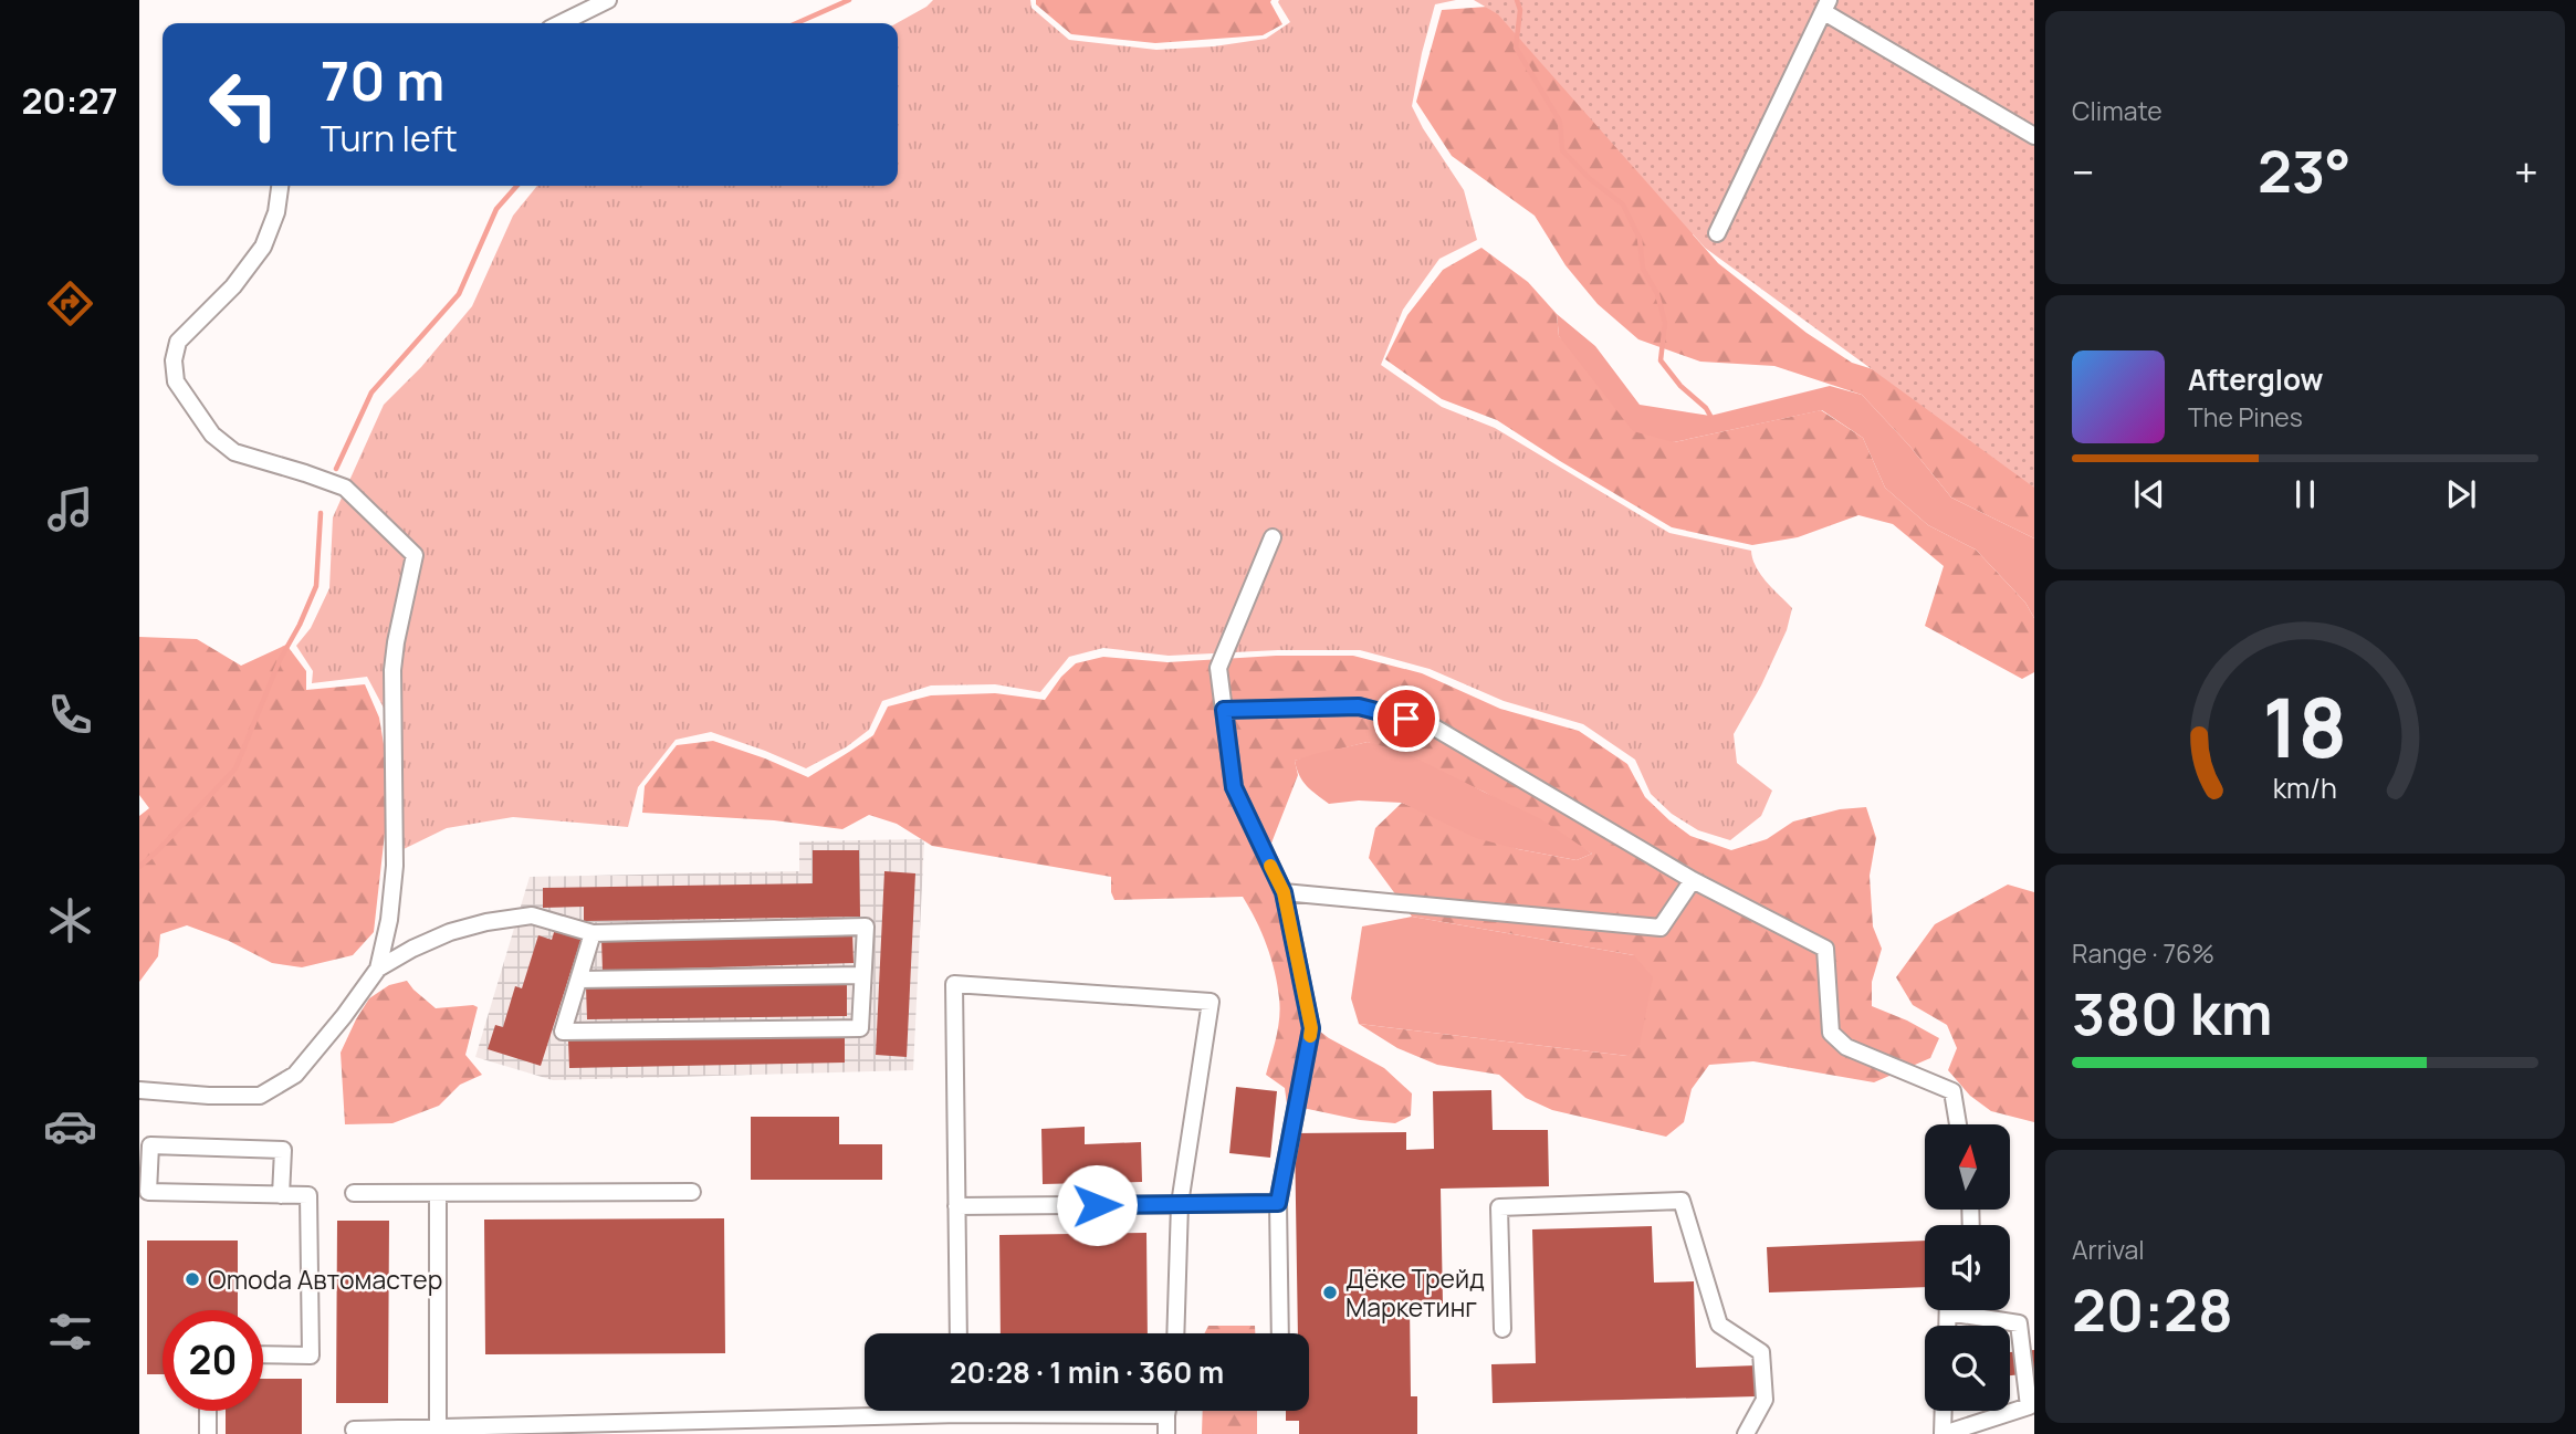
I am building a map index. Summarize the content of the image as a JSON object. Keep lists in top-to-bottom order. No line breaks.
{"places":["Omoda Автомастер","Дёке Трейд Маркетинг"],"north":"top","page":{"tabs":"20:27","tile":["Climate",["Range · 76%","380 km"],["Arrival","20:28"]],"turn":["70 m","Turn left"],"heat":["−","23°","+"],"song":["Afterglow","The Pines"],"limit":"20","trip":"20:28 · 1 min · 360 m","gauge":["18","km/h"]}}
